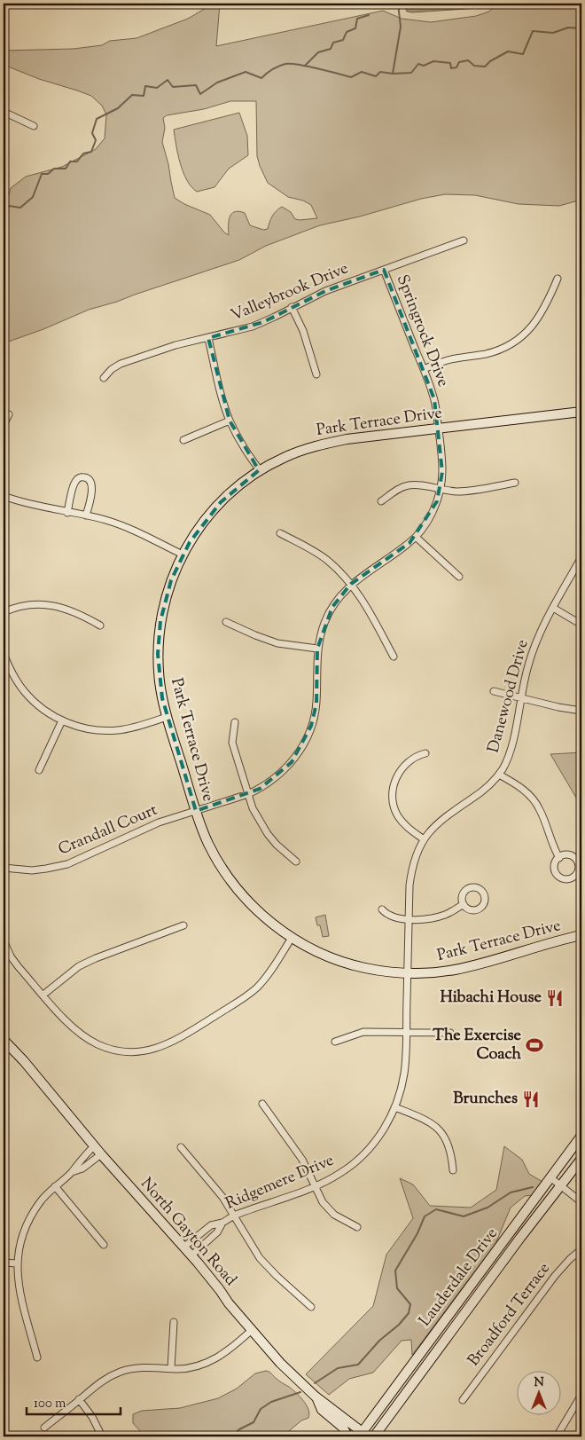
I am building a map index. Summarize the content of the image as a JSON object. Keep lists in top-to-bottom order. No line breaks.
{"streets":{"street":["Valleybrook Drive","Springrock Drive","Park Terrace Drive","Danewood Drive","Crandall Court","Ridgemere Drive","North Gayton Road","Lauderdale Drive","Broadford Terrace"]},"crossings":[["Valleybrook Drive","Springrock Drive"],["Springrock Drive","Park Terrace Drive"],["Springrock Drive","Crandall Court"],["Park Terrace Drive","Danewood Drive"],["Park Terrace Drive","Crandall Court"],["Park Terrace Drive","Ridgemere Drive"],["Danewood Drive","Ridgemere Drive"],["Ridgemere Drive","North Gayton Road"],["North Gayton Road","Lauderdale Drive"]],"places":{"restaurant":["Hibachi House","Brunches"],"sports":["The Exercise Coach"]},"scale_bar":"100 m","north":"top"}
